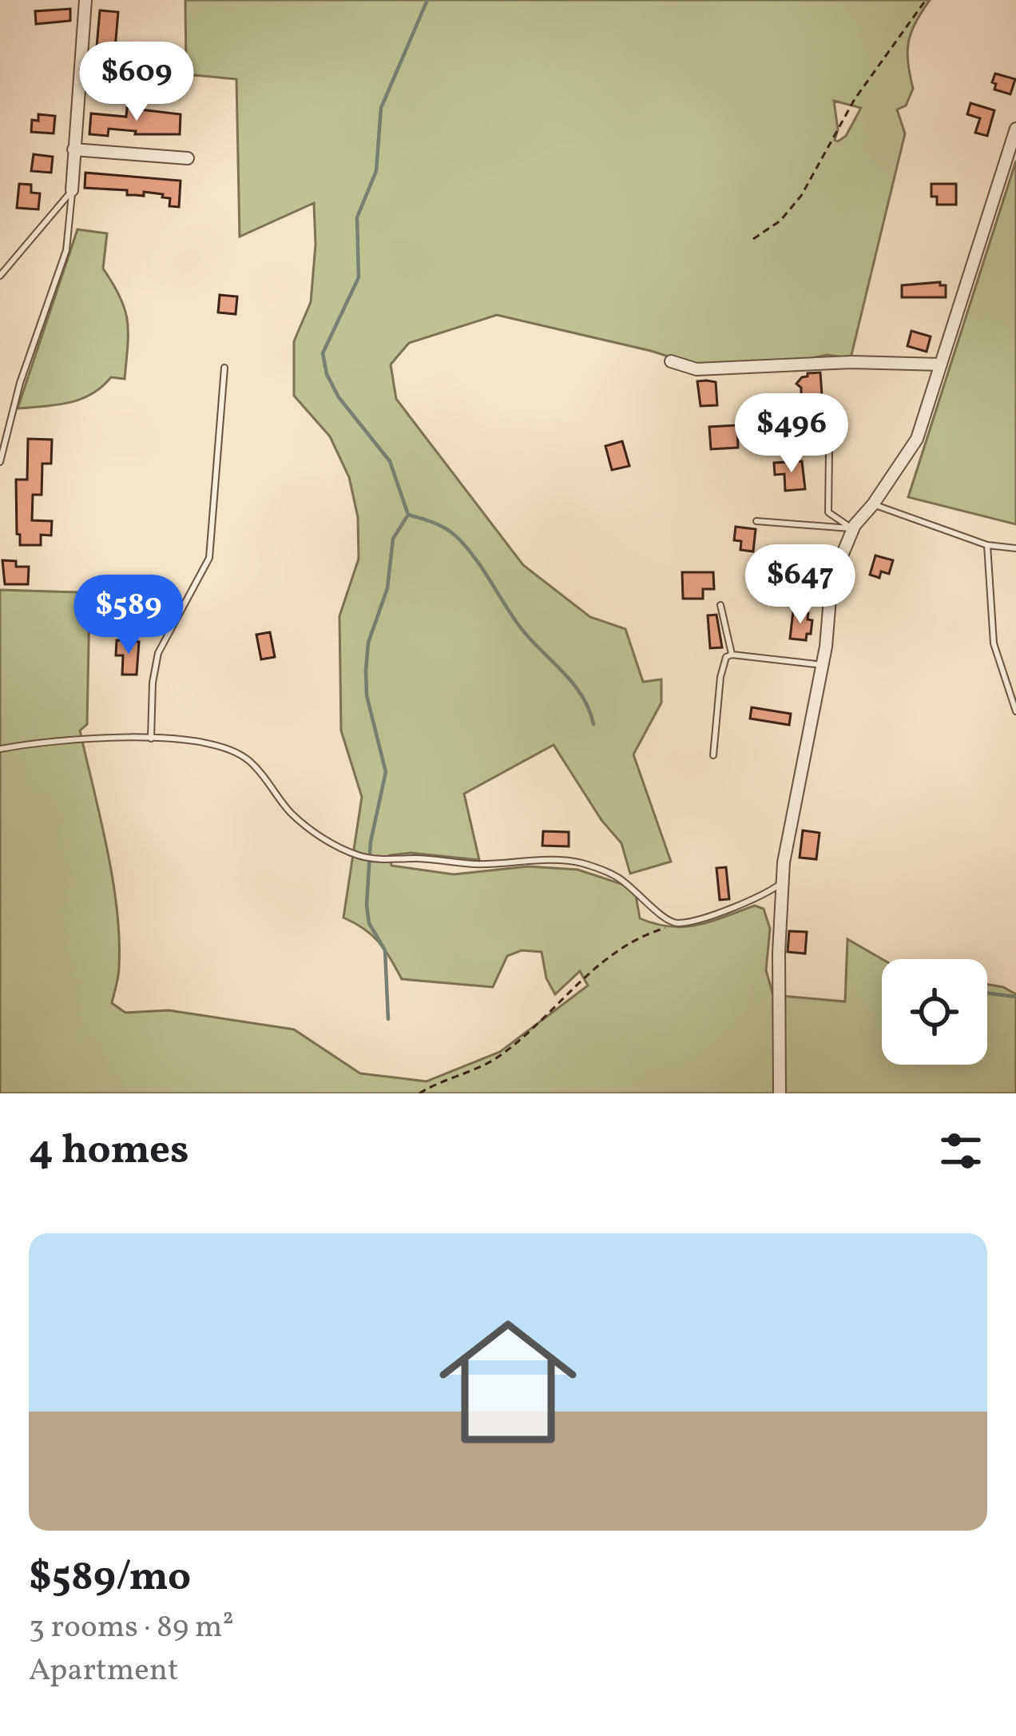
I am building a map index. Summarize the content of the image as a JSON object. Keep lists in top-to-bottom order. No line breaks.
{"page":{"price":["$609","$496","$647","$589"],"heading":"4 homes","list":[{"name":"$589/mo","note":"3 rooms · 89 m² · Apartment"}]}}
